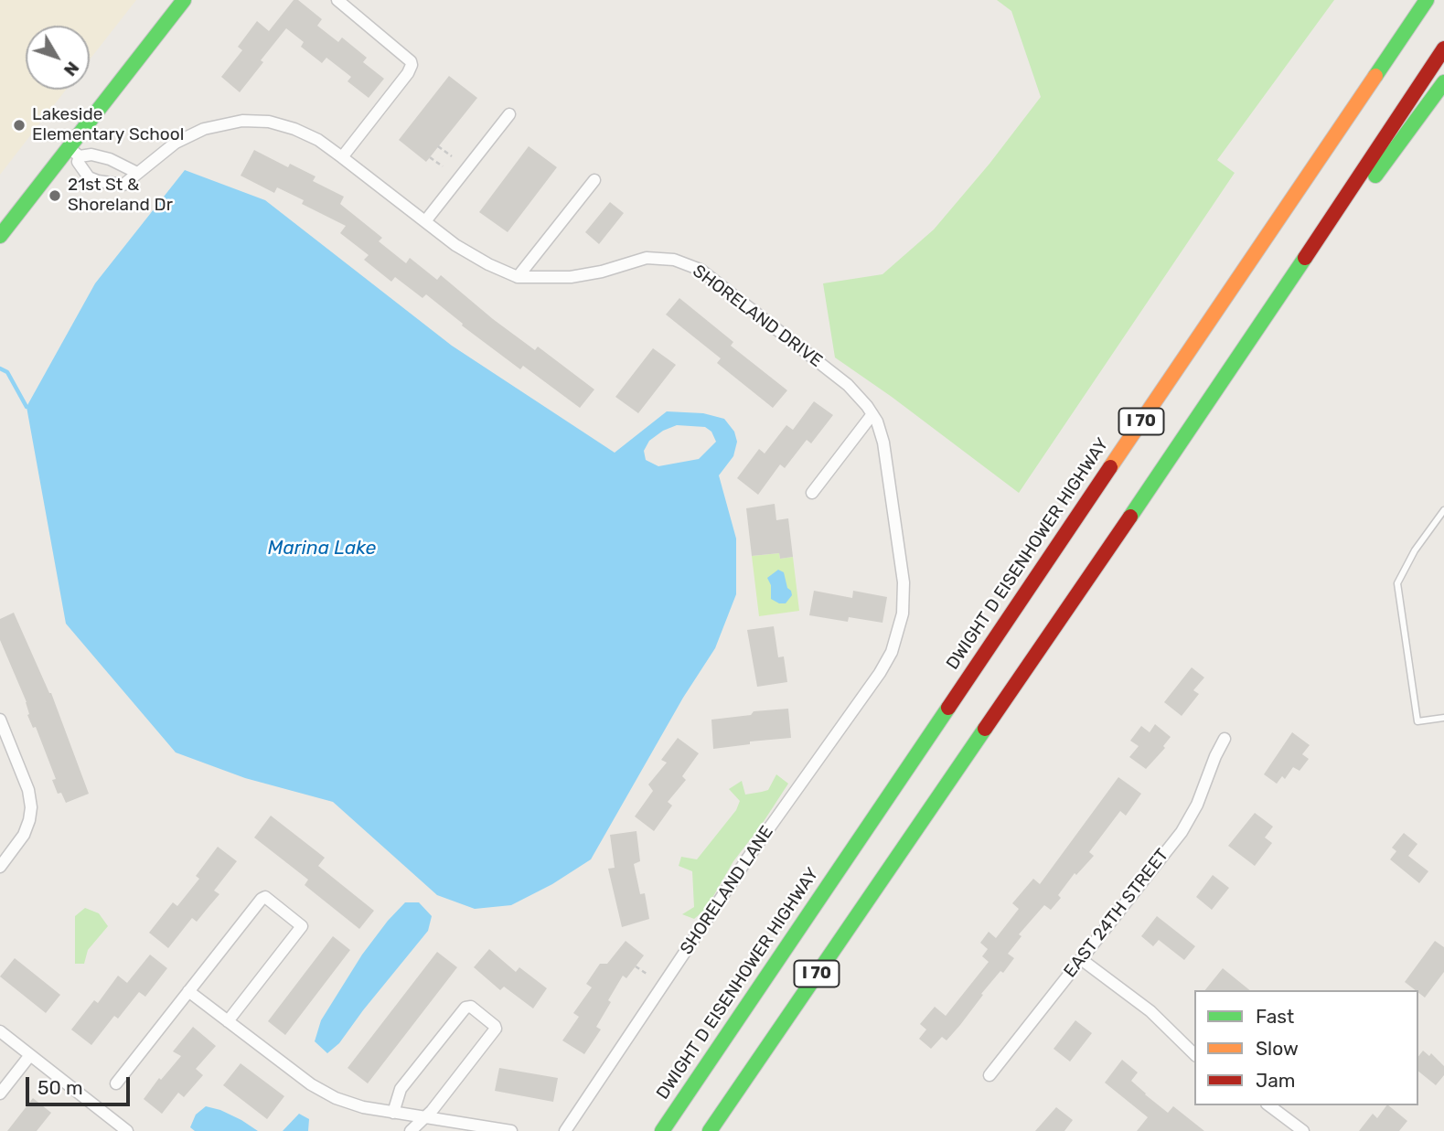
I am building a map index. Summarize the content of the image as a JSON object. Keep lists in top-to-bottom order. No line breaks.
{"streets":{"main road":["I 70","DWIGHT D EISENHOWER HIGHWAY"],"street":["SHORELAND DRIVE","SHORELAND LANE","EAST 24TH STREET"]},"crossings":[["SHORELAND DRIVE","SHORELAND LANE"]],"water":["Marina Lake"],"places":["Lakeside Elementary School","21st St & Shoreland Dr"],"legend":["Fast","Slow","Jam"],"scale_bar":"50 m","north":"bottom right"}
